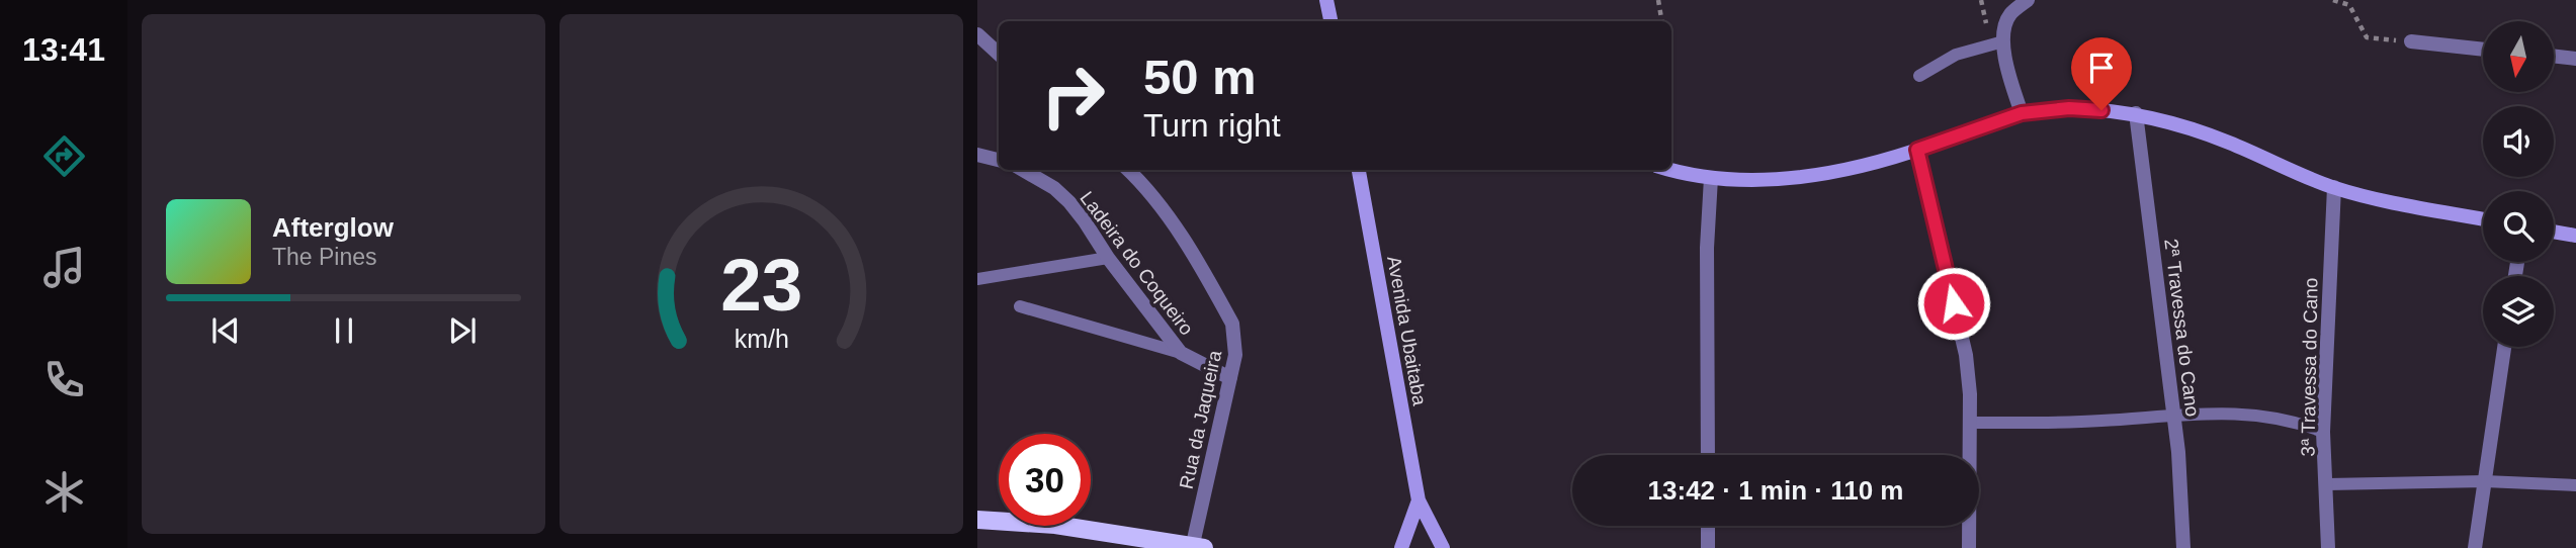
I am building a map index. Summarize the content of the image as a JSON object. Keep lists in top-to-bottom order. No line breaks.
{"streets":{"main road":["Avenida Ubaitaba"],"street":["Ladeira do Coqueiro","2ª Travessa do Cano","3ª Travessa do Cano","Rua da Jaqueira"]},"crossings":[["Ladeira do Coqueiro","Rua da Jaqueira"]],"north":"bottom","page":{"tabs":"13:41","turn":["50 m","Turn right"],"song":["Afterglow","The Pines"],"limit":"30","trip":"13:42 · 1 min · 110 m","gauge":["23","km/h"]}}
